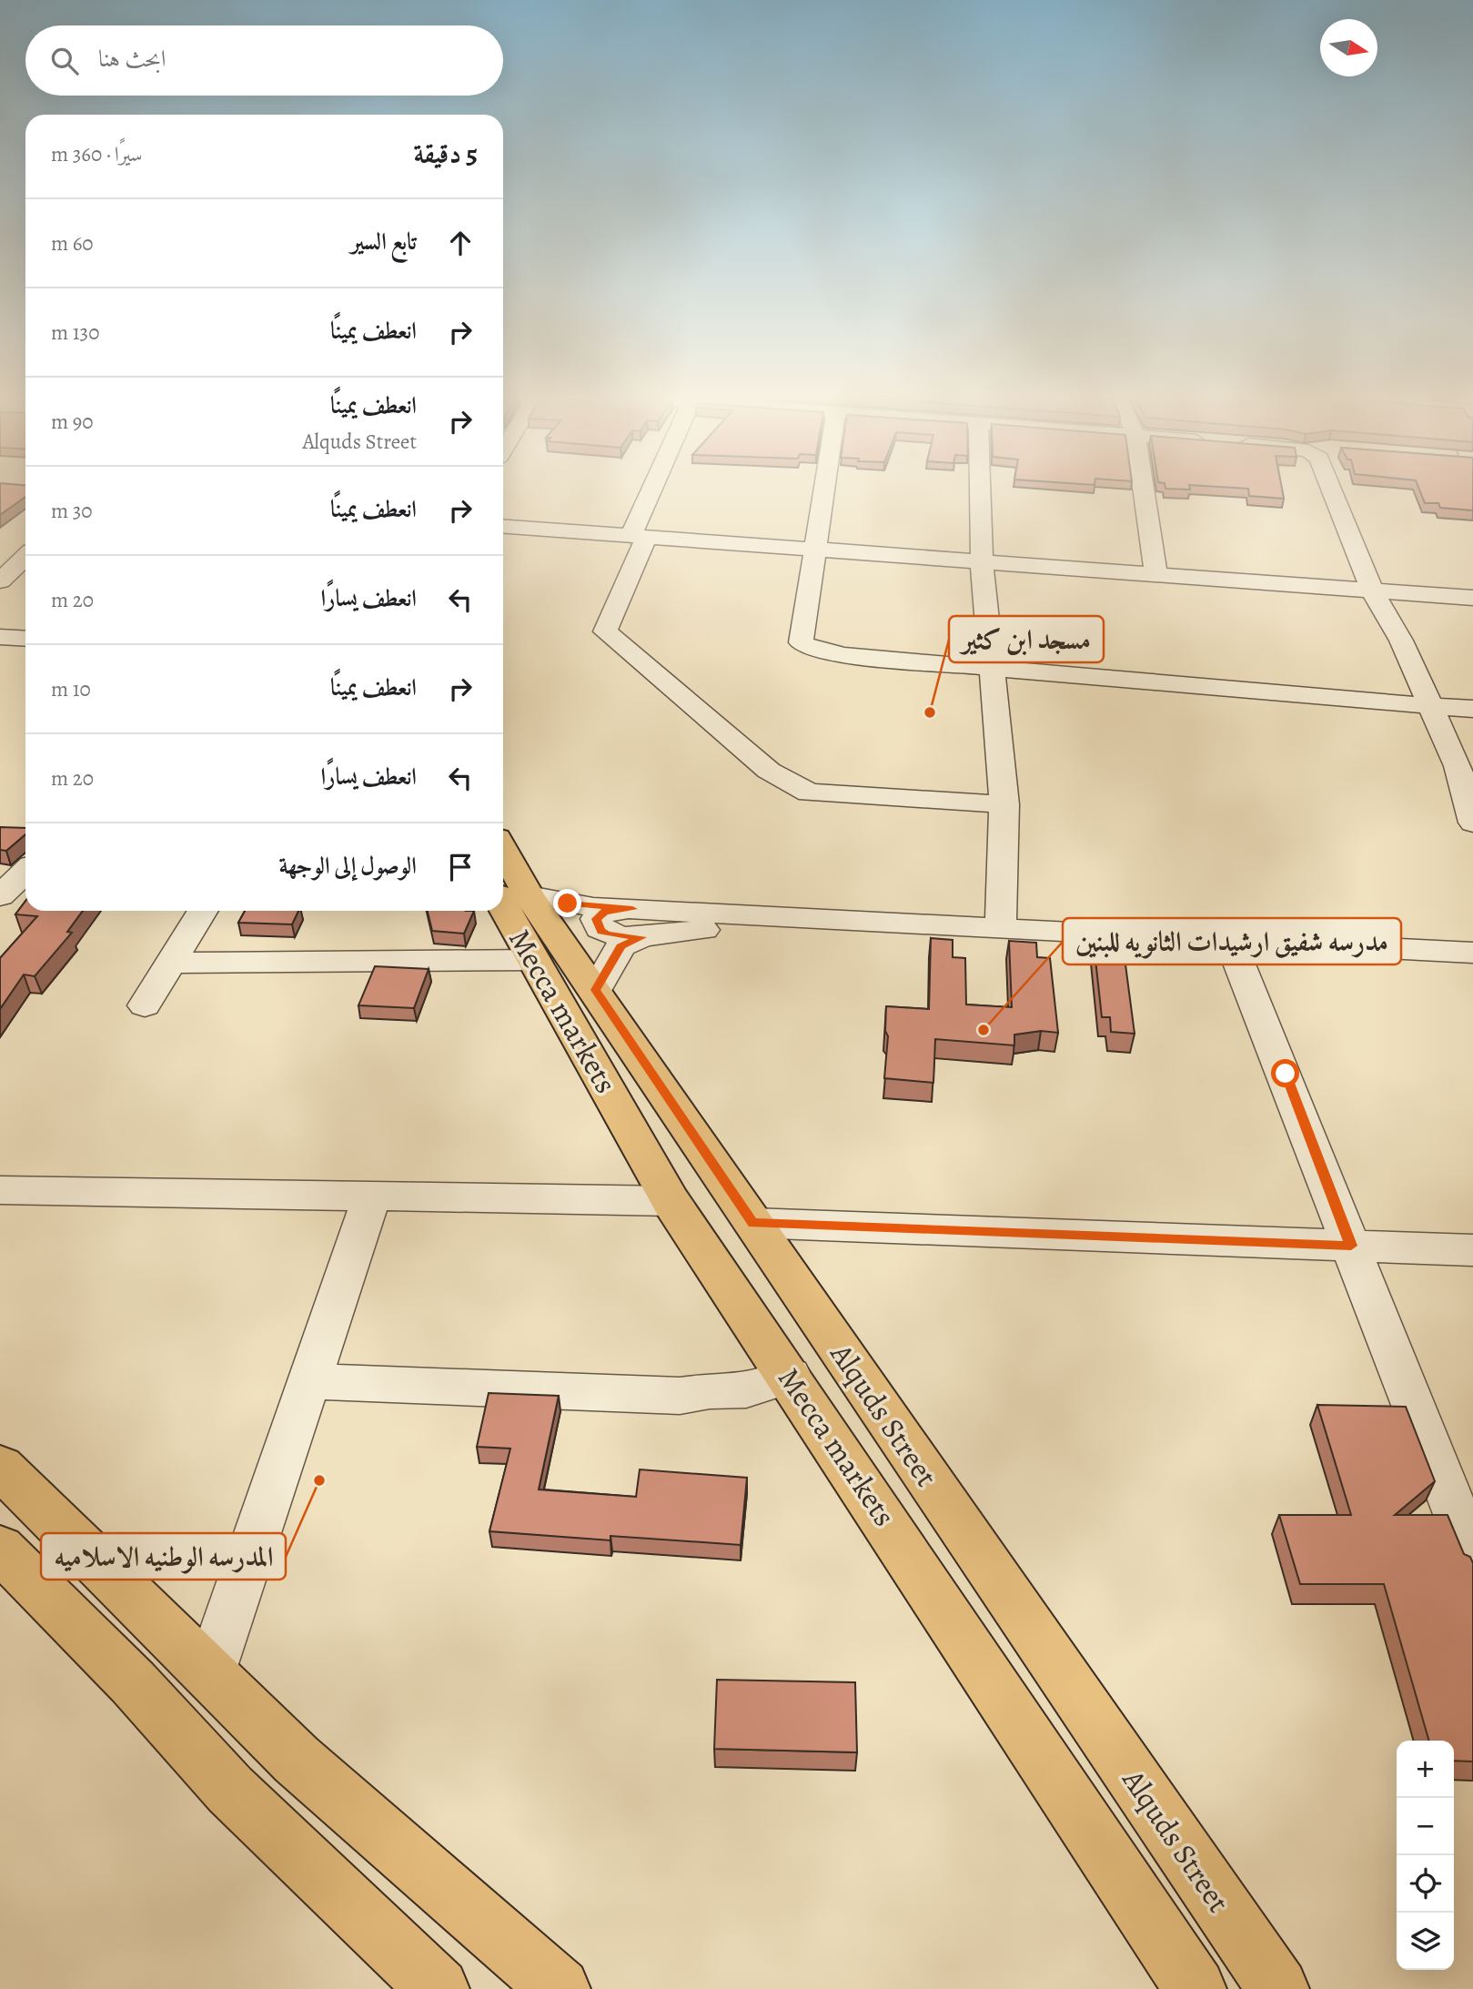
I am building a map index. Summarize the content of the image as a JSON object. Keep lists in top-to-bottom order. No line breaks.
{"streets":{"main road":["Mecca markets","Alquds Street"]},"crossings":[["Mecca markets","Alquds Street"]],"places":["مسجد ابن كثير","مدرسه شفيق ارشيدات الثانويه للبنين","المدرسه الوطنيه الاسلاميه"],"north":"right","page":{"search":"ابحث هنا","heading":["5 دقيقة","سيرًا · 360 m"],"list":[["تابع السير","60 m"],["انعطف يمينًا","130 m"],["انعطف يمينًا","Alquds Street","90 m"],["انعطف يمينًا","30 m"],["انعطف يسارًا","20 m"],["انعطف يمينًا","10 m"],["انعطف يسارًا","20 m"],"الوصول إلى الوجهة"],"map_buttons":["+","−"]}}
